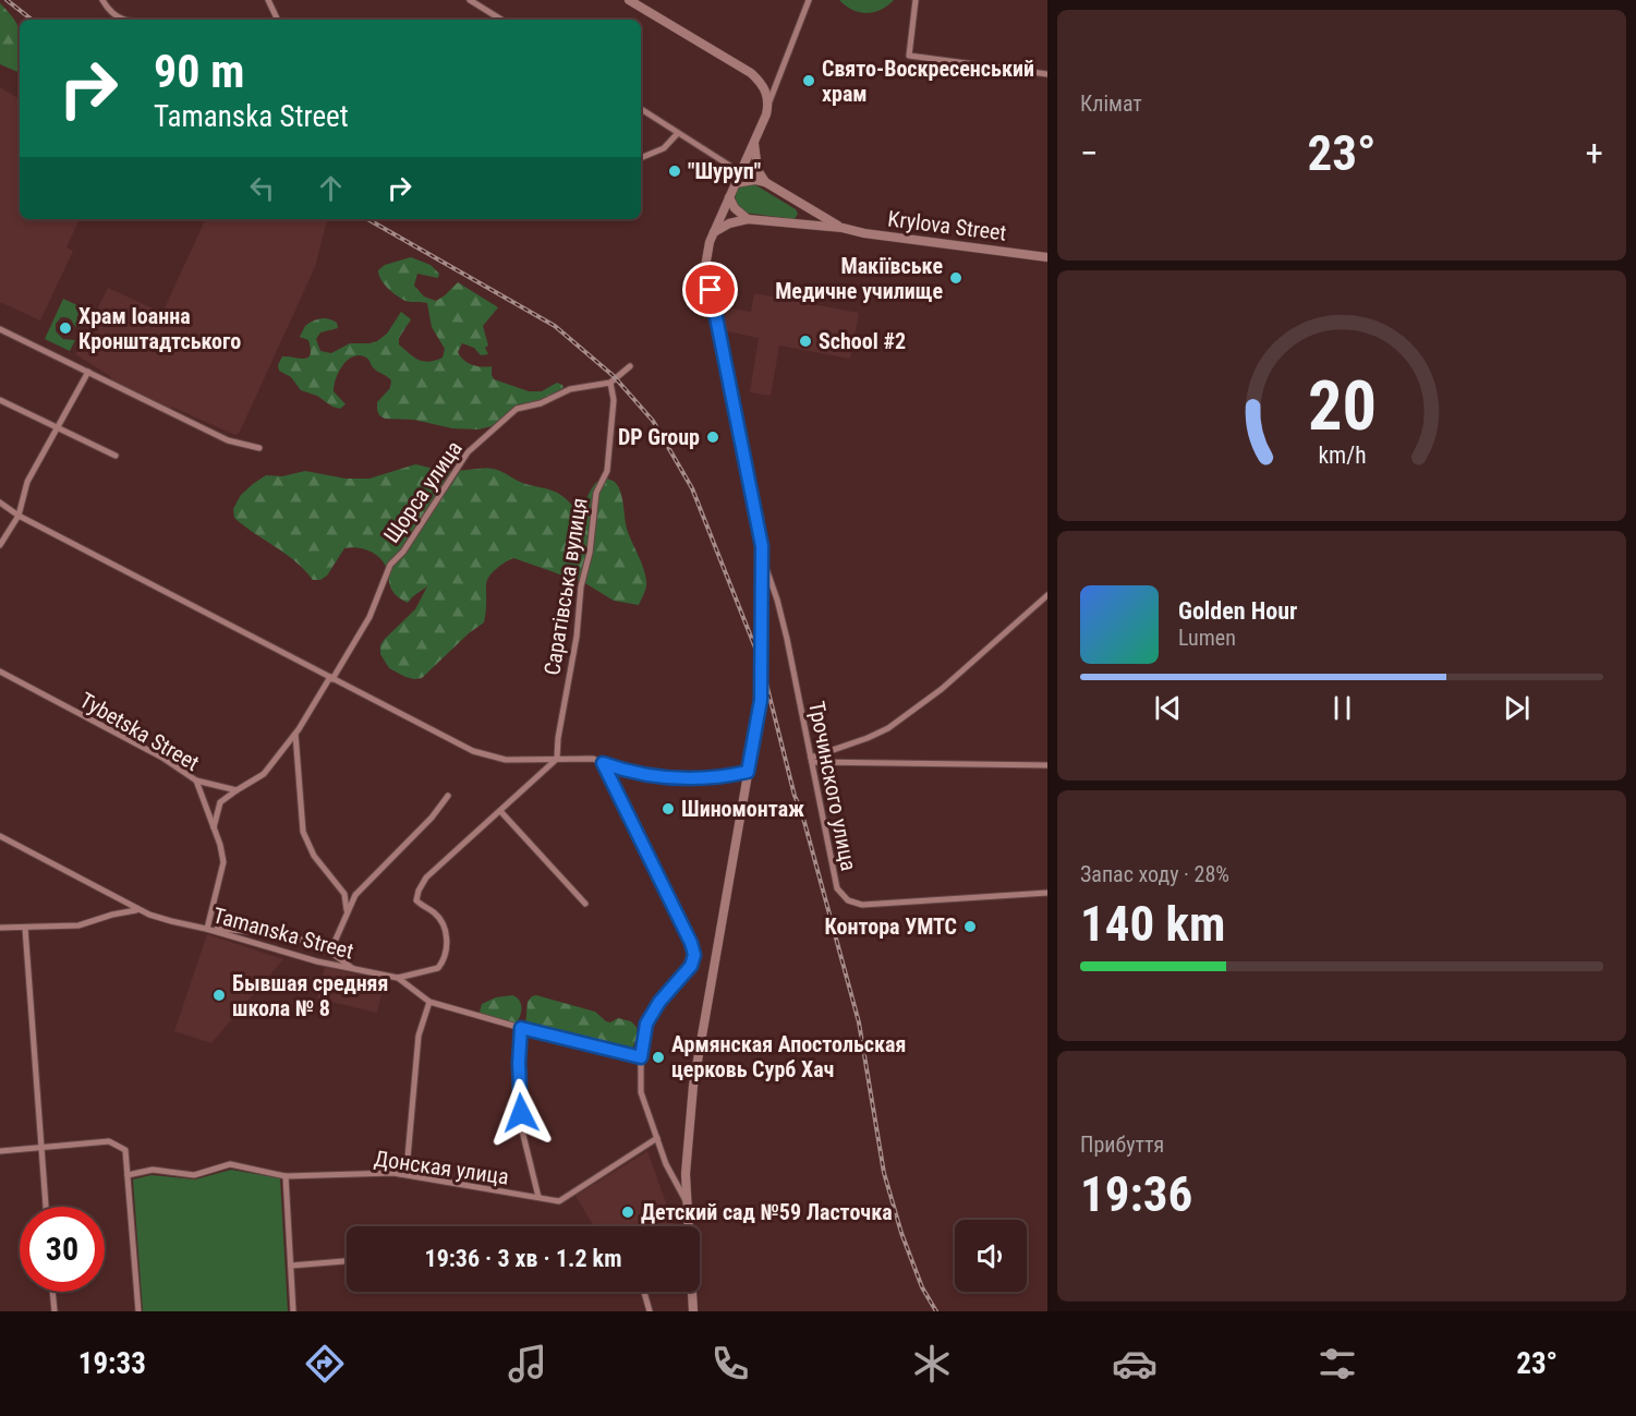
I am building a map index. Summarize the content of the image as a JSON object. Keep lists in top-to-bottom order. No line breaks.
{"streets":{"main road":["Krylova Street"],"street":["Щорса улица","Саратівська вулиця","Tybetska Street","Трочинского улица","Tamanska Street","Донская улица"]},"crossings":[["Щорса улица","Саратівська вулиця"],["Щорса улица","Tybetska Street"],["Tybetska Street","Tamanska Street"]],"places":["Свято-Воскресенський храм","\"Шуруп\"","Макіївське Медичне училище","Храм Іоанна Кронштадтського","School #2","DP Group","Шиномонтаж","Контора УМТС","Бывшая средняя школа № 8","Армянская Апостольская церковь Сурб Хач","Детский сад №59 Ласточка"],"page":{"tile":["Клімат",["Запас ходу · 28%","140 km"],["Прибуття","19:36"]],"turn":["90 m","Tamanska Street"],"heat":["−","23°","+"],"song":["Golden Hour","Lumen"],"limit":"30","trip":"19:36 · 3 хв · 1.2 km","tabs":["19:33","23°"],"gauge":["20","km/h"]}}
